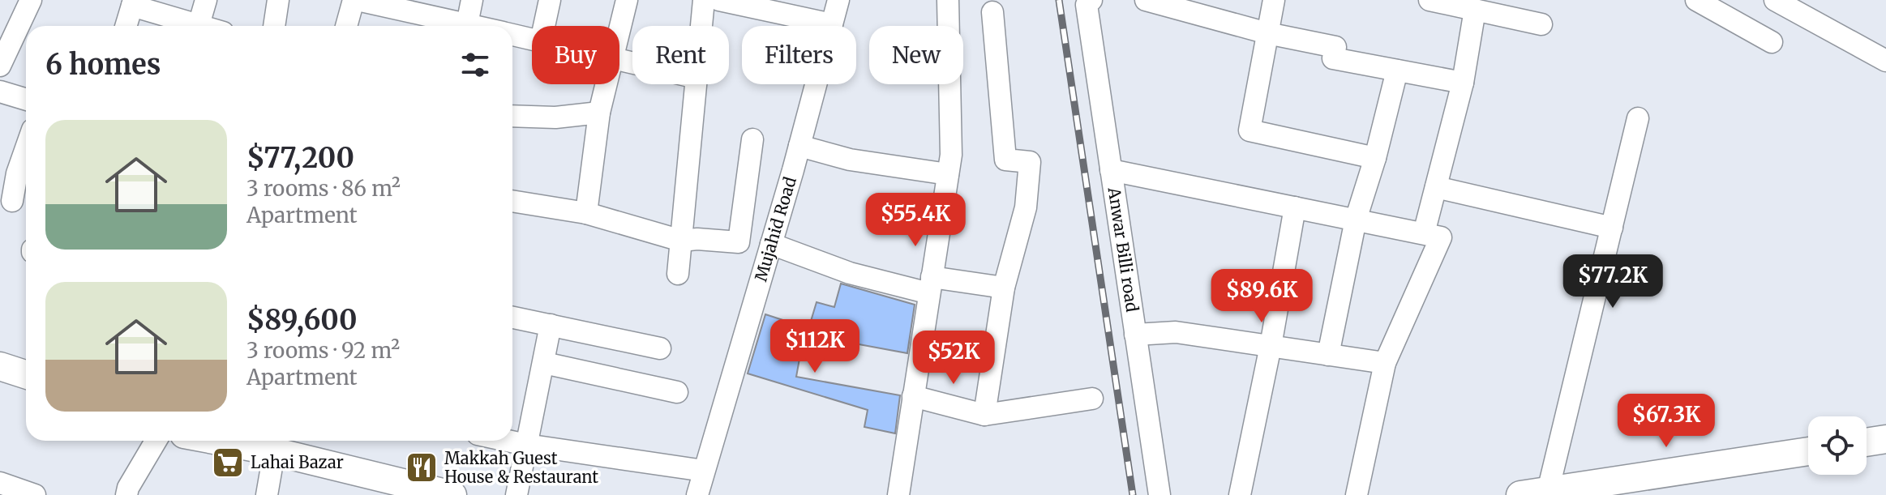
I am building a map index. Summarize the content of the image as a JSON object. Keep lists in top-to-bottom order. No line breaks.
{"streets":{"street":["Mujahid Road","Anwar Billi road"]},"places":{"supermarket":["Lahai Bazar"],"restaurant":["Makkah Guest House & Restaurant"]},"page":{"chip":["Buy","Rent","Filters","New"],"heading":"6 homes","list":[{"name":"$77,200","note":"3 rooms · 86 m² · Apartment"},{"name":"$89,600","note":"3 rooms · 92 m² · Apartment"}],"price":["$55.4K","$77.2K","$89.6K","$112K","$52K","$67.3K"]}}
